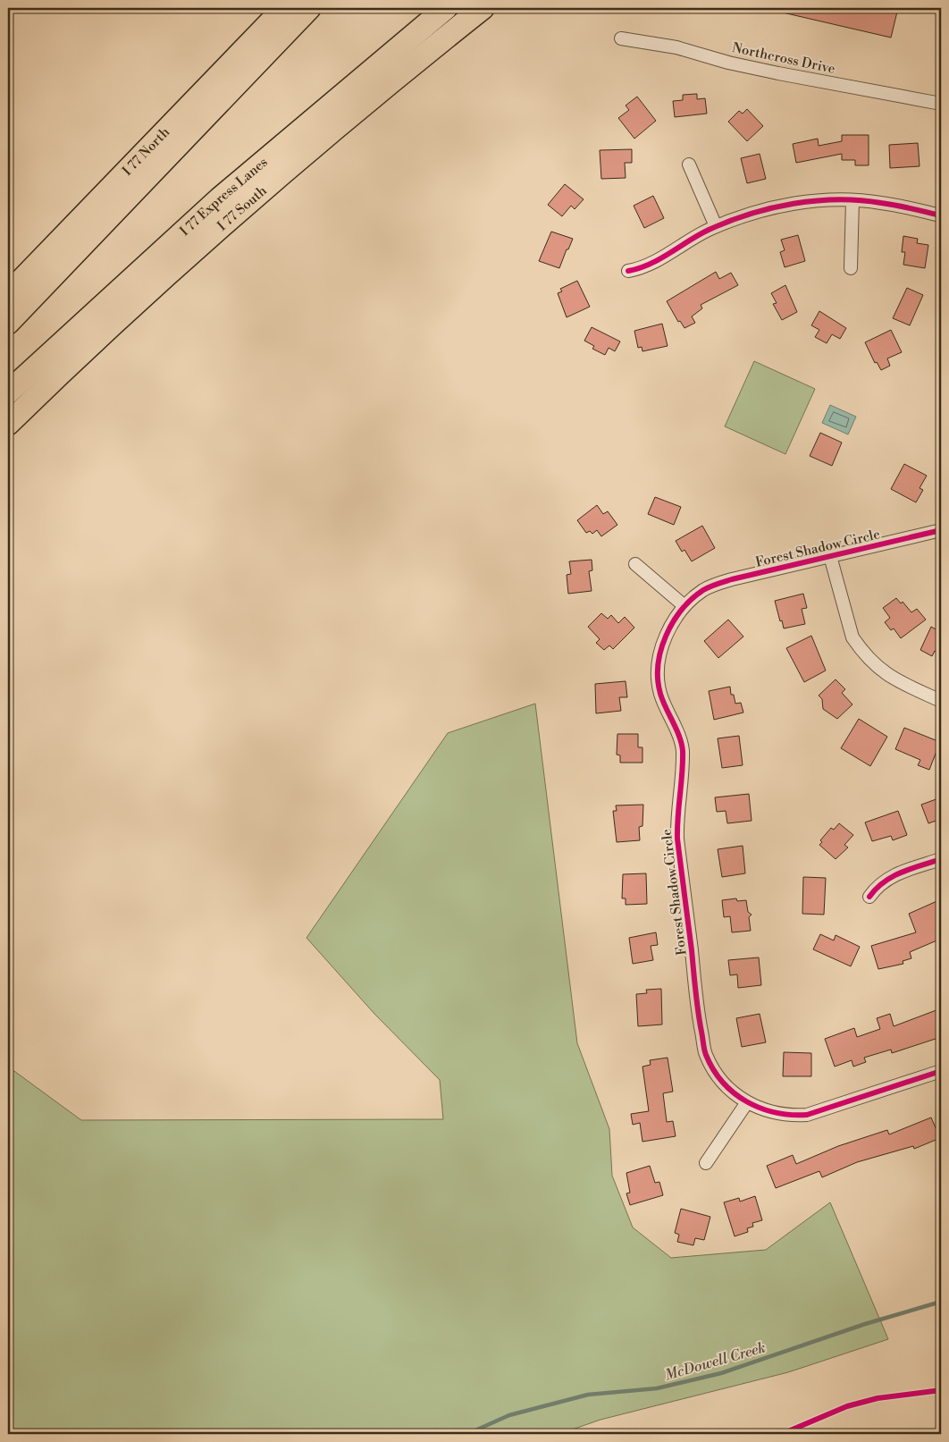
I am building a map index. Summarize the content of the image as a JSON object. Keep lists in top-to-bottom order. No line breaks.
{"streets":{"highway":["I 77 North","I 77 Express Lanes","I 77 South"],"street":["Northcross Drive","Forest Shadow Circle"]},"water":["McDowell Creek"]}
